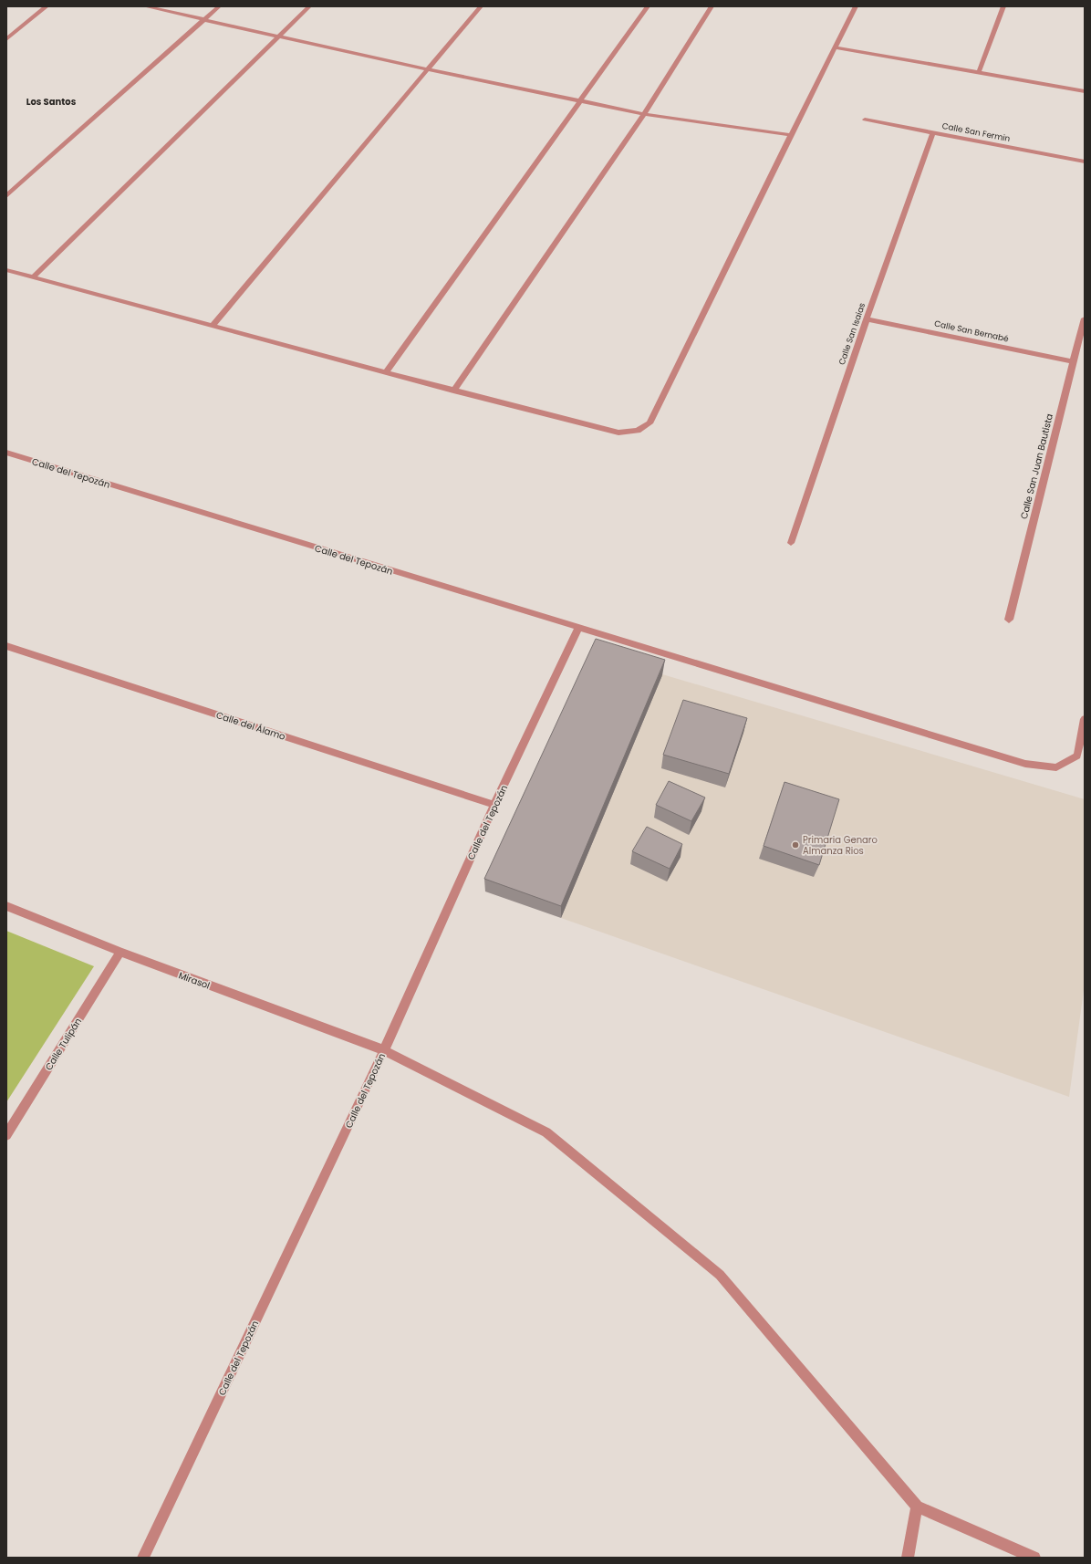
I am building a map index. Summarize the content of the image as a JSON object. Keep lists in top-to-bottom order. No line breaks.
{"streets":{"street":["Calle San Fermin","Calle San Bernabé","Calle San Isaias","Calle San Juan Bautista","Calle del Tepozán","Calle del Álamo","Mirasol","Calle Tulipán"]},"crossings":[["Calle San Fermin","Calle San Isaias"],["Calle San Bernabé","Calle San Isaias"],["Calle San Bernabé","Calle San Juan Bautista"],["Calle del Tepozán","Calle del Álamo"],["Calle del Tepozán","Mirasol"],["Mirasol","Calle Tulipán"]],"districts":["Los Santos"],"places":["Primaria Genaro Almanza Rios"]}
